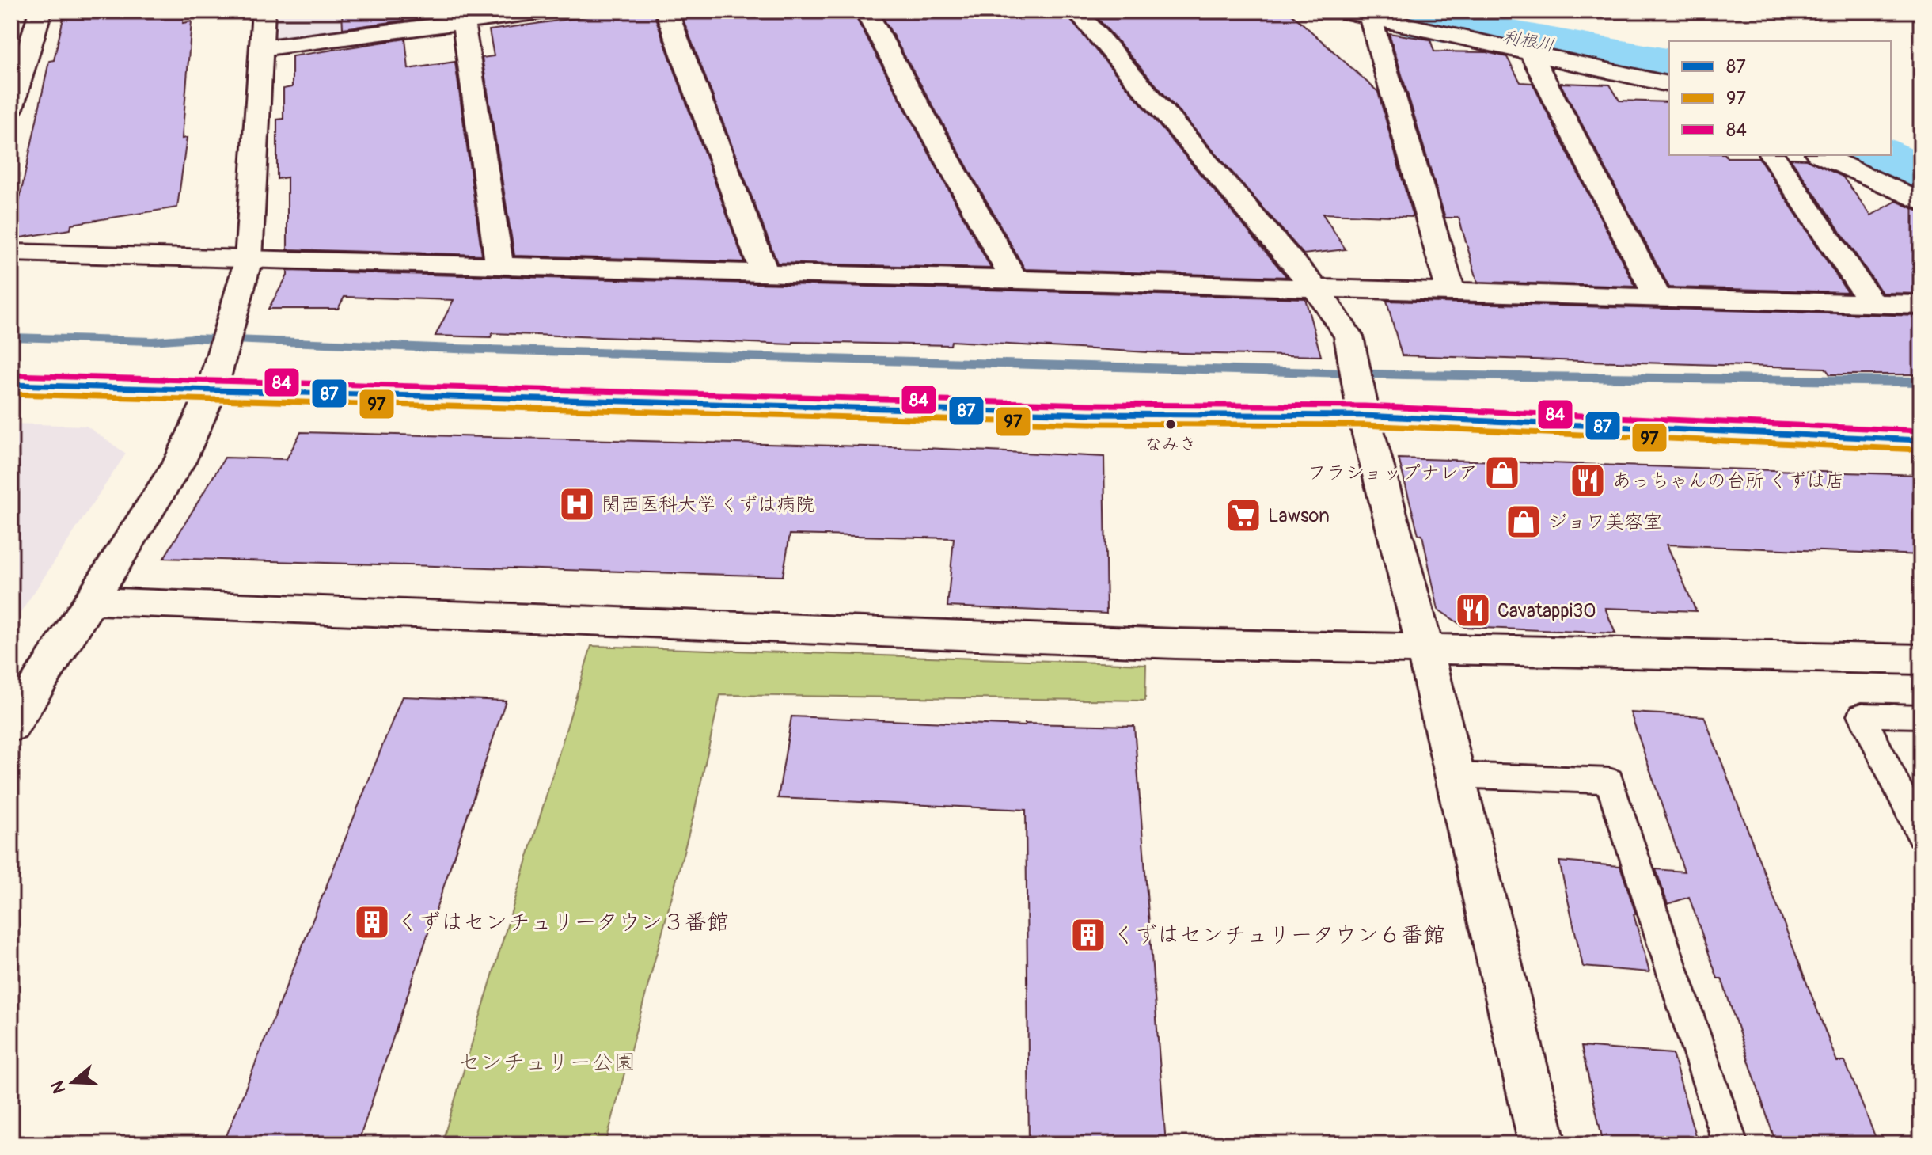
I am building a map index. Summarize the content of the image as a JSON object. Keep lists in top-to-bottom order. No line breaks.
{"water":["利根川"],"parks":["センチュリー公園"],"places":{"other":["なみき"],"shop":["フラショップナレア","ジョワ美容室"],"restaurant":["あっちゃんの台所 くずは店","Cavatappi30"],"hospital":["関西医科大学 くずは病院"],"supermarket":["Lawson"],"building":["くずはセンチュリータウン３番館","くずはセンチュリータウン６番館"]},"lines":["transit line 84","transit line 87","transit line 97"],"legend":["87","97","84"],"north":"left"}
